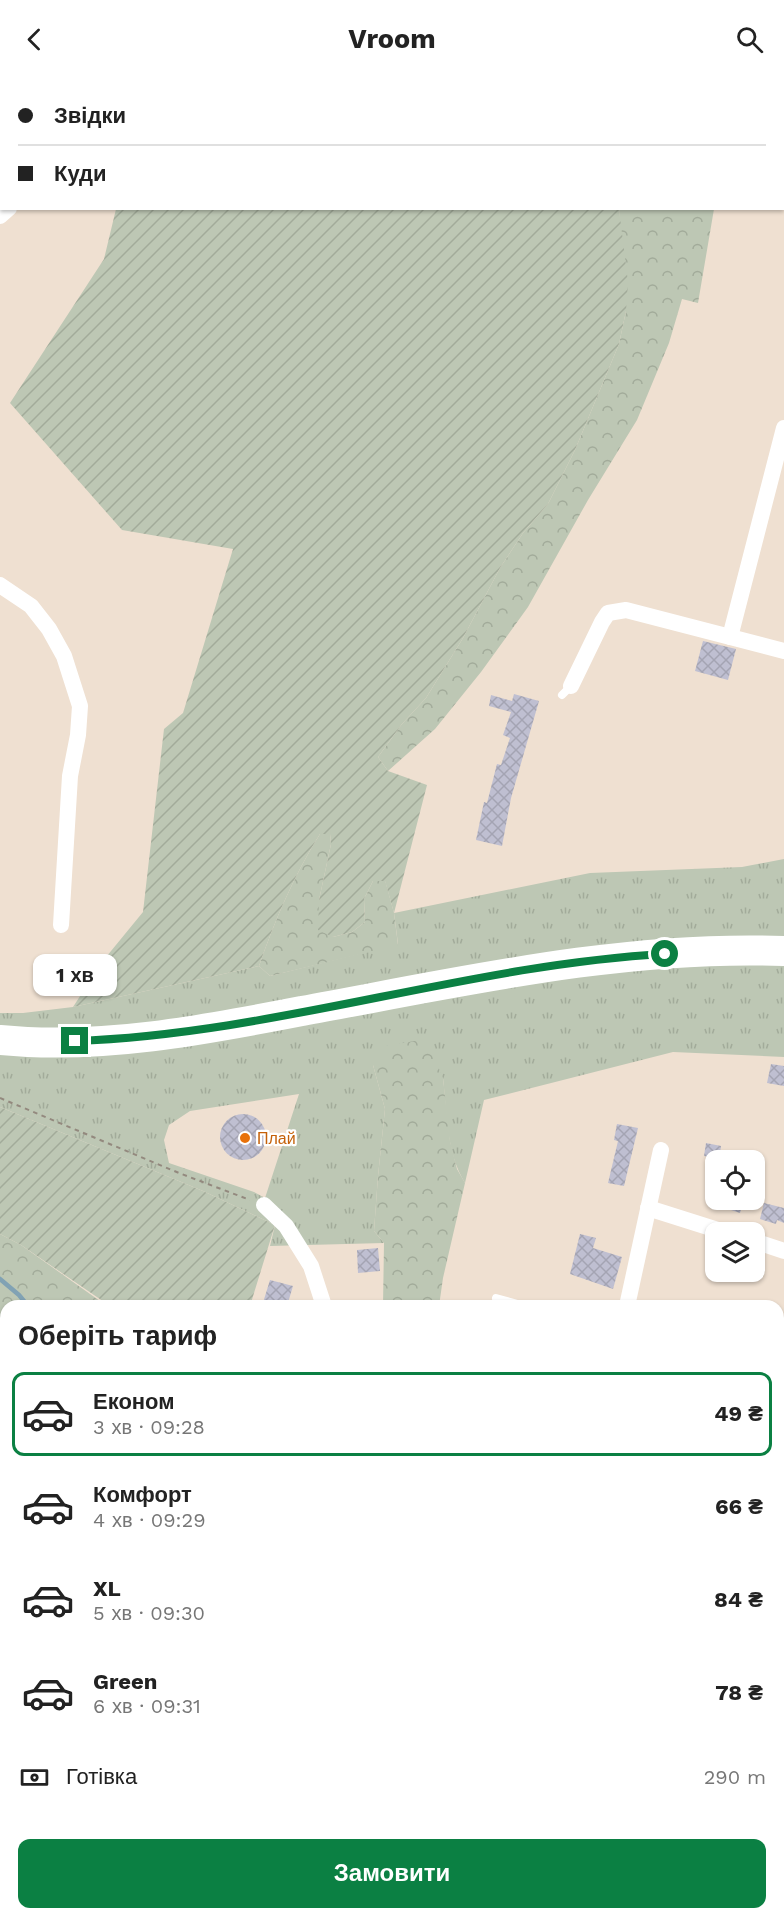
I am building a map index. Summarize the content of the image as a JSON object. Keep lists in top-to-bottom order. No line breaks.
{"places":["Плай"],"page":{"header":"Vroom","banner":["Звідки","Куди"],"bubble":"1 хв","heading":"Оберіть тариф","list":[{"name":"Економ","note":"3 хв · 09:28","value":"49 ₴"},{"name":"Комфорт","note":"4 хв · 09:29","value":"66 ₴"},{"name":"XL","note":"5 хв · 09:30","value":"84 ₴"},{"name":"Green","note":"6 хв · 09:31","value":"78 ₴"}],"pay":["Готівка","290 m"],"buttons":"Замовити"}}
